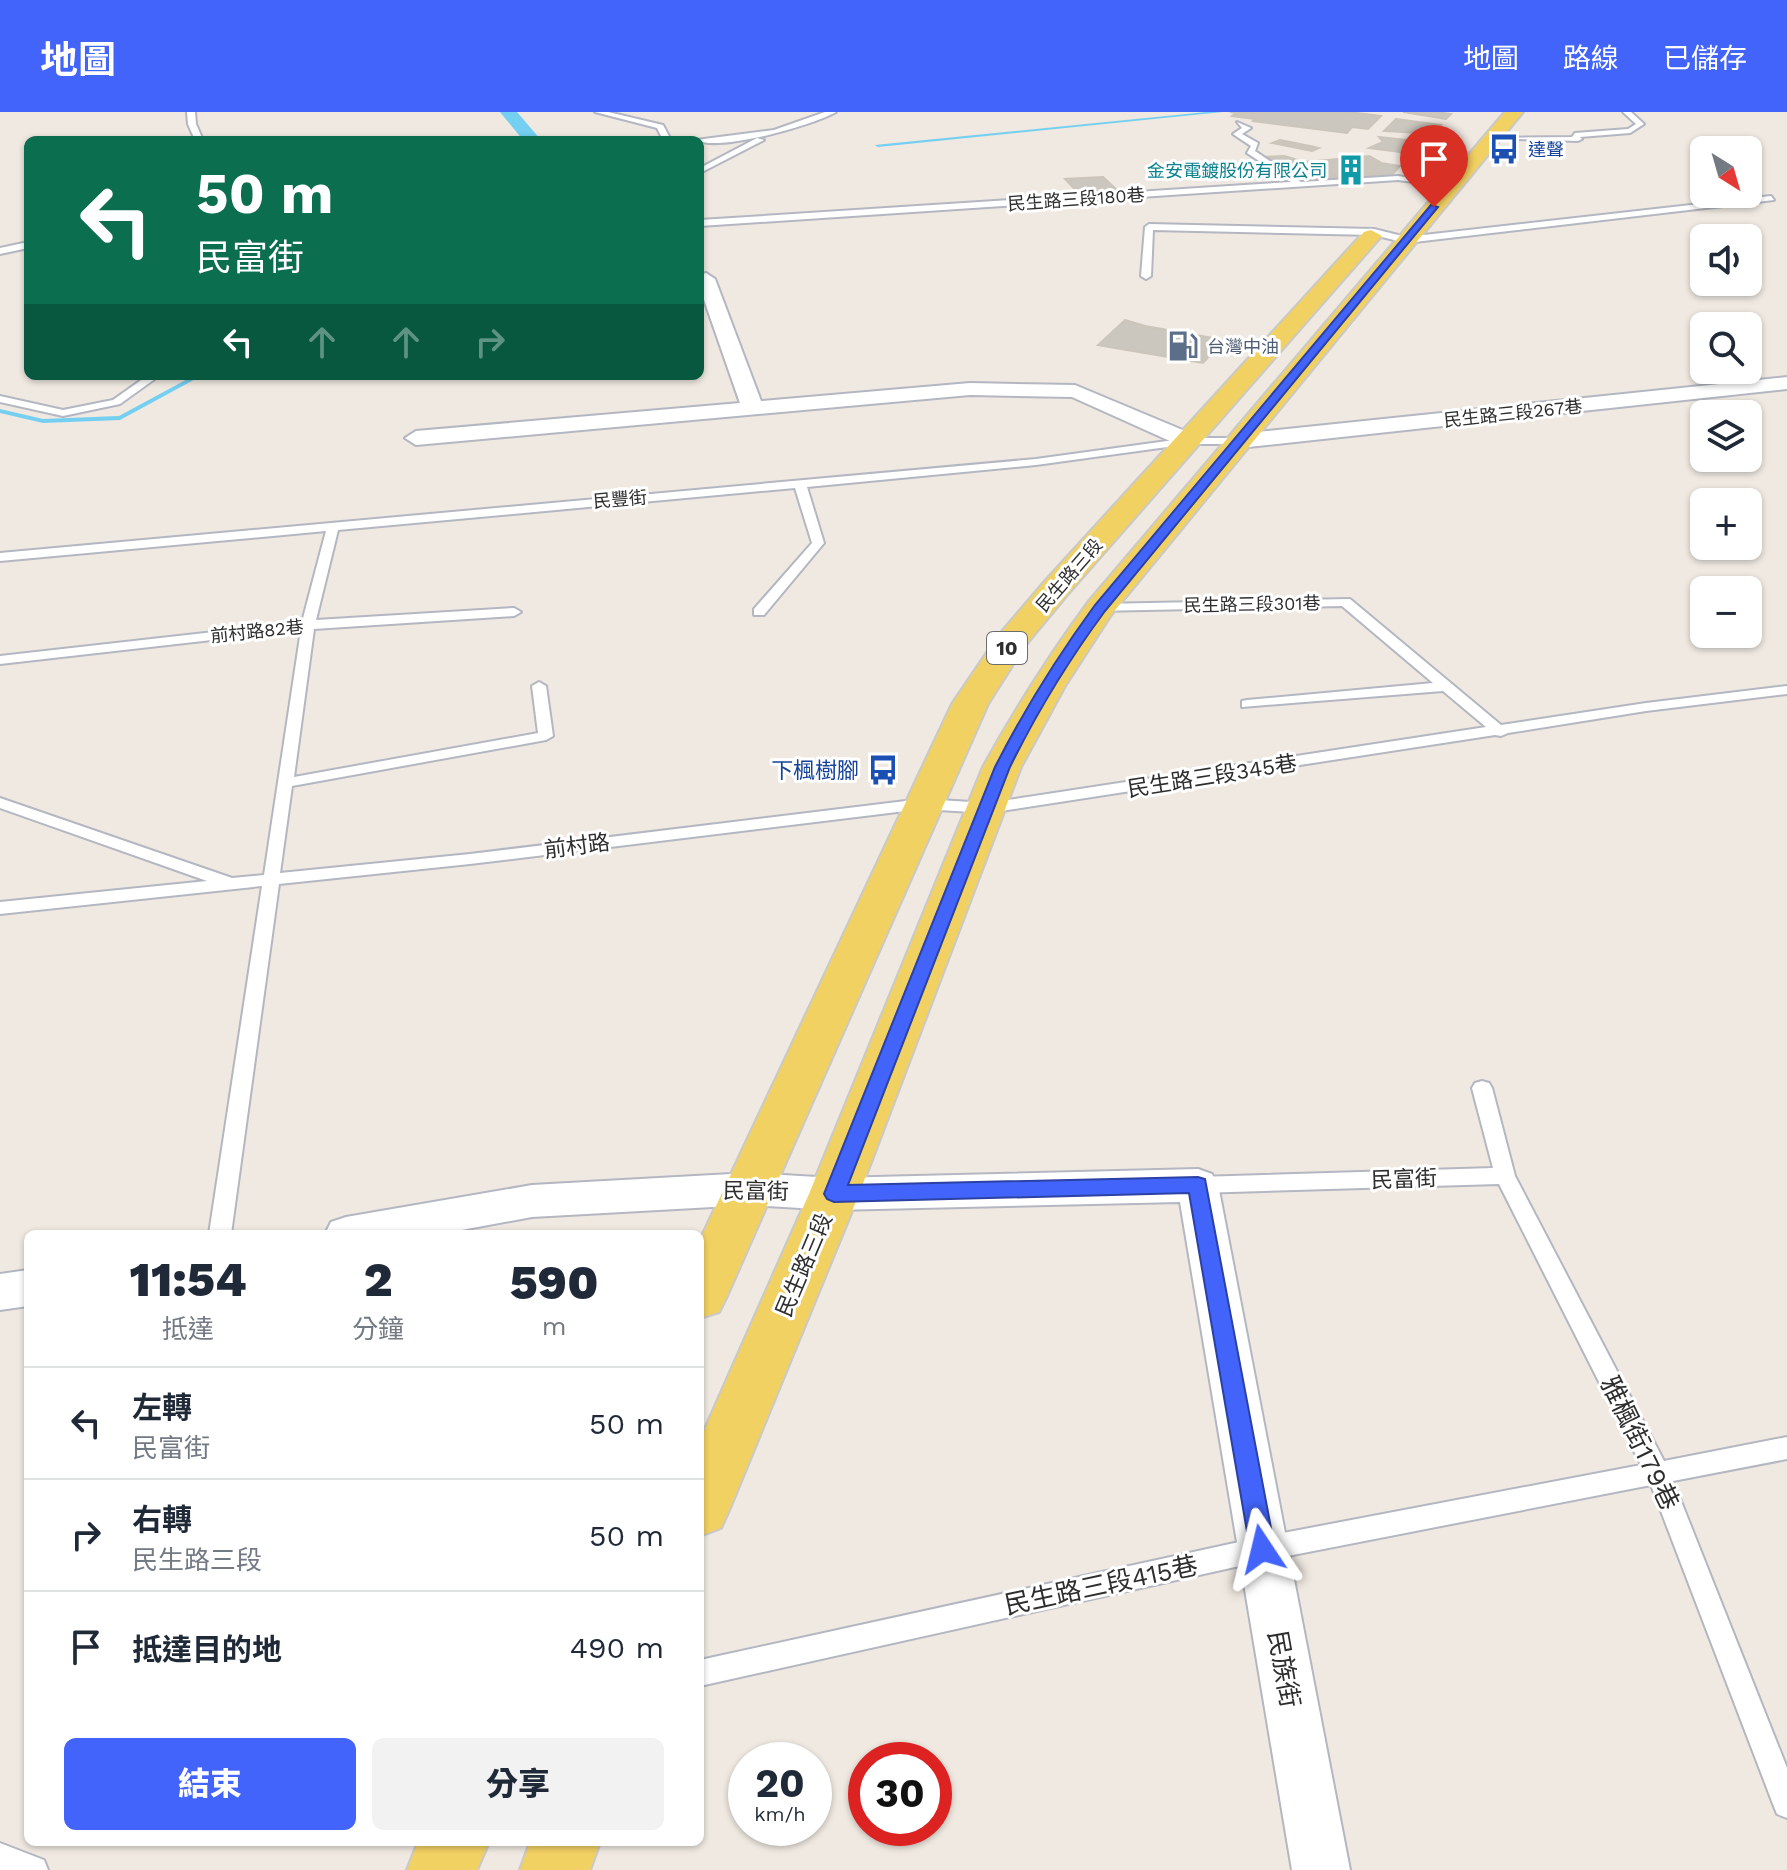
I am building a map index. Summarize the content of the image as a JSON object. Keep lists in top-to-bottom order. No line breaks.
{"streets":{"main road":["民生路三段","10"],"street":["民生路三段267巷","民富街","民族街"],"lane":["民生路三段180巷","民豐街","民生路三段301巷","前村路82巷","民生路三段345巷","前村路","雅楓街179巷","民生路三段415巷"]},"crossings":[["民生路三段180巷","民生路三段"],["民生路三段267巷","民豐街"],["民生路三段267巷","民生路三段"],["民豐街","民生路三段"],["民生路三段","民生路三段301巷"],["民生路三段","民生路三段345巷"],["民生路三段","前村路"],["民生路三段","民富街"],["民生路三段301巷","民生路三段345巷"],["民生路三段345巷","前村路"],["民富街","雅楓街179巷"],["民富街","民族街"],["雅楓街179巷","民生路三段415巷"],["民生路三段415巷","民族街"]],"places":{"bus stop":["達聲","下楓樹腳"],"building":["金安電鍍股份有限公司"],"fuel station":["台灣中油"]},"north":"bottom right","page":{"header":"地圖","nav":["地圖","路線","已儲存"],"map_buttons":["+","−"],"turn":["50 m","民富街"],"eta":["11:54","抵達","2","分鐘","590","m"],"list":[{"name":"左轉","note":"民富街","value":"50 m"},{"name":"右轉","note":"民生路三段","value":"50 m"},{"name":"抵達目的地","value":"490 m"}],"buttons":["結束","分享"],"speed":"20 km/h","limit":"30"}}
